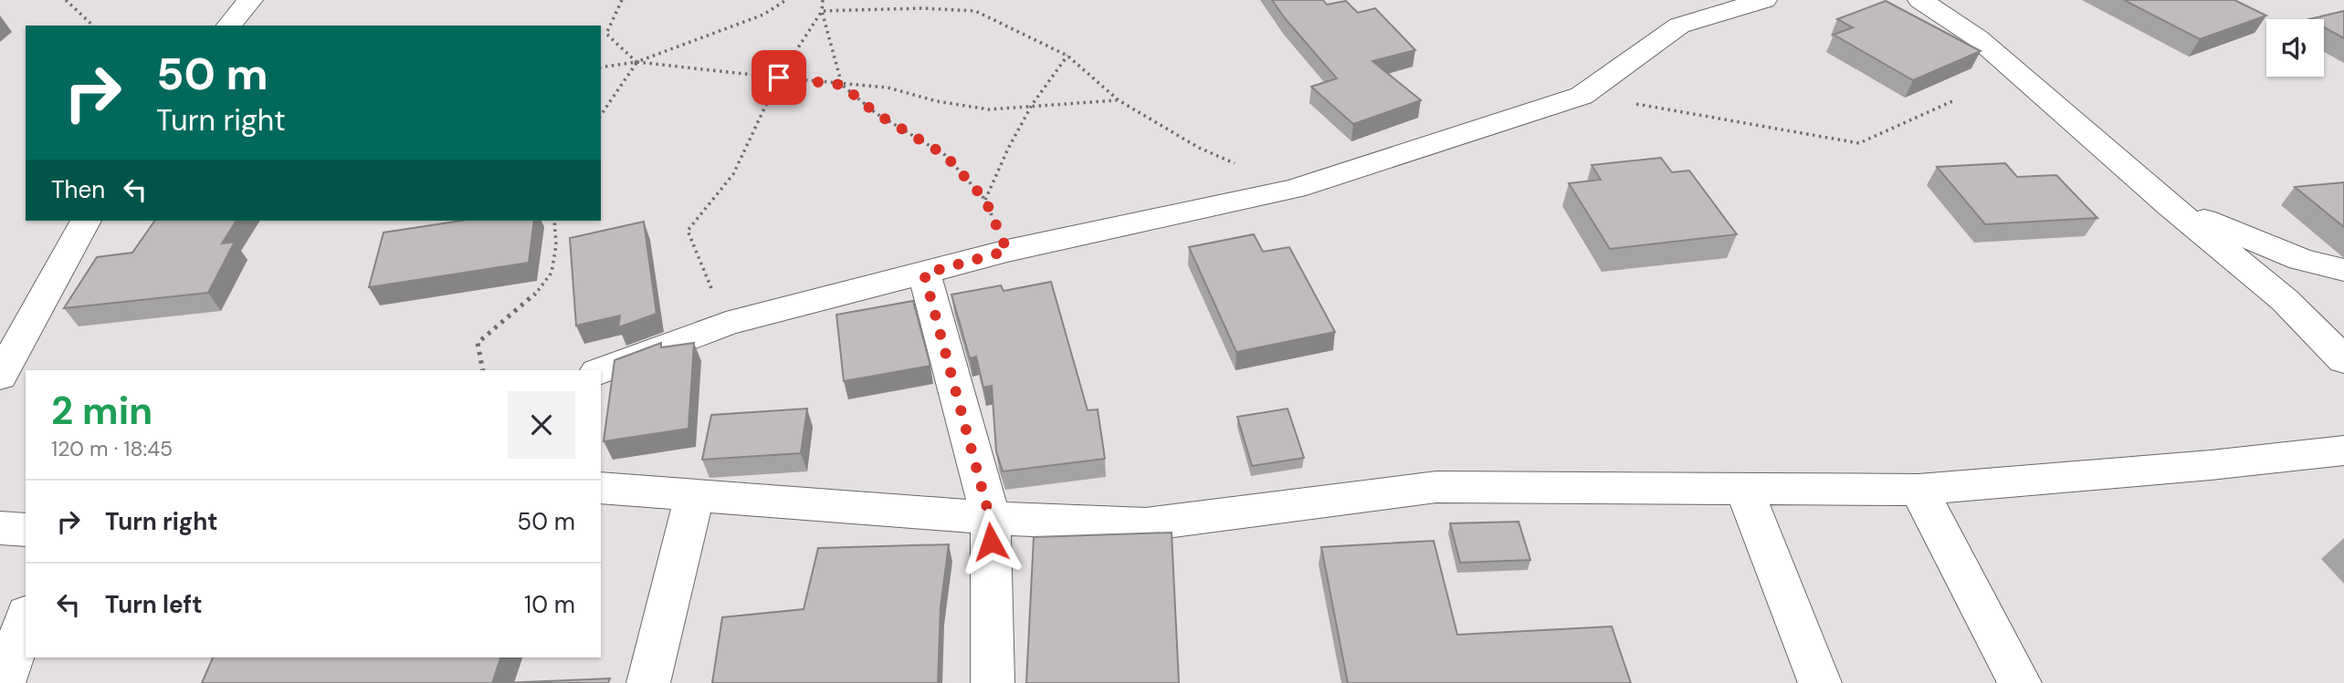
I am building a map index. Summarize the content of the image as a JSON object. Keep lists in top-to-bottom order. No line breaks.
{"page":{"turn":["50 m","Turn right"],"then":"Then","heading":["2 min","120 m · 18:45"],"list":[{"name":"Turn right","value":"50 m"},{"name":"Turn left","value":"10 m"}]}}
